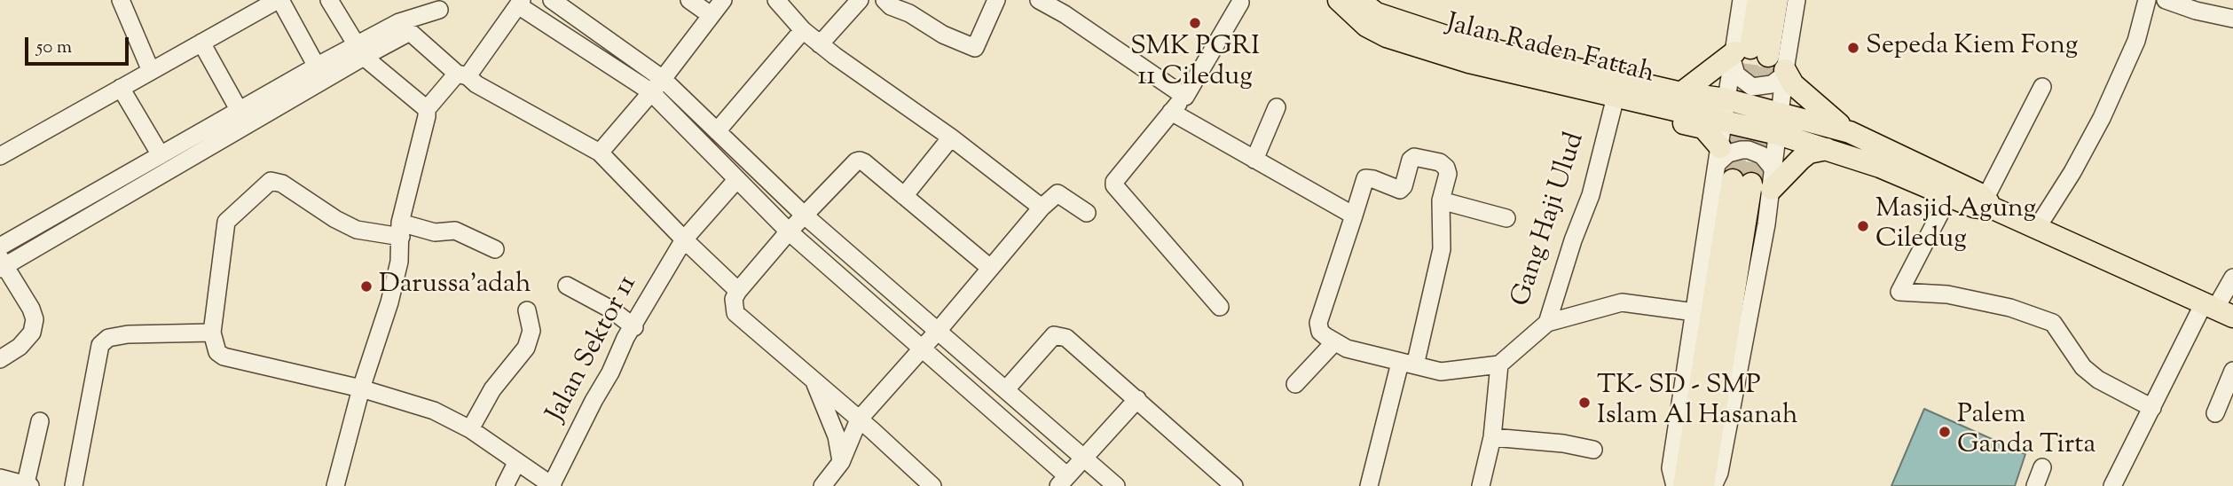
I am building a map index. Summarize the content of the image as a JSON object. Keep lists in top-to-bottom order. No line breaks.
{"streets":{"main road":["Jalan Raden Fattah"],"street":["Gang Haji Ulud","Jalan Sektor 11"]},"crossings":[["Jalan Raden Fattah","Gang Haji Ulud"]],"places":["SMK PGRI 11 Ciledug","Sepeda Kiem Fong","Masjid Agung Ciledug","Darussa'adah","TK- SD - SMP Islam Al Hasanah","Palem Ganda Tirta"],"scale_bar":"50 m"}
